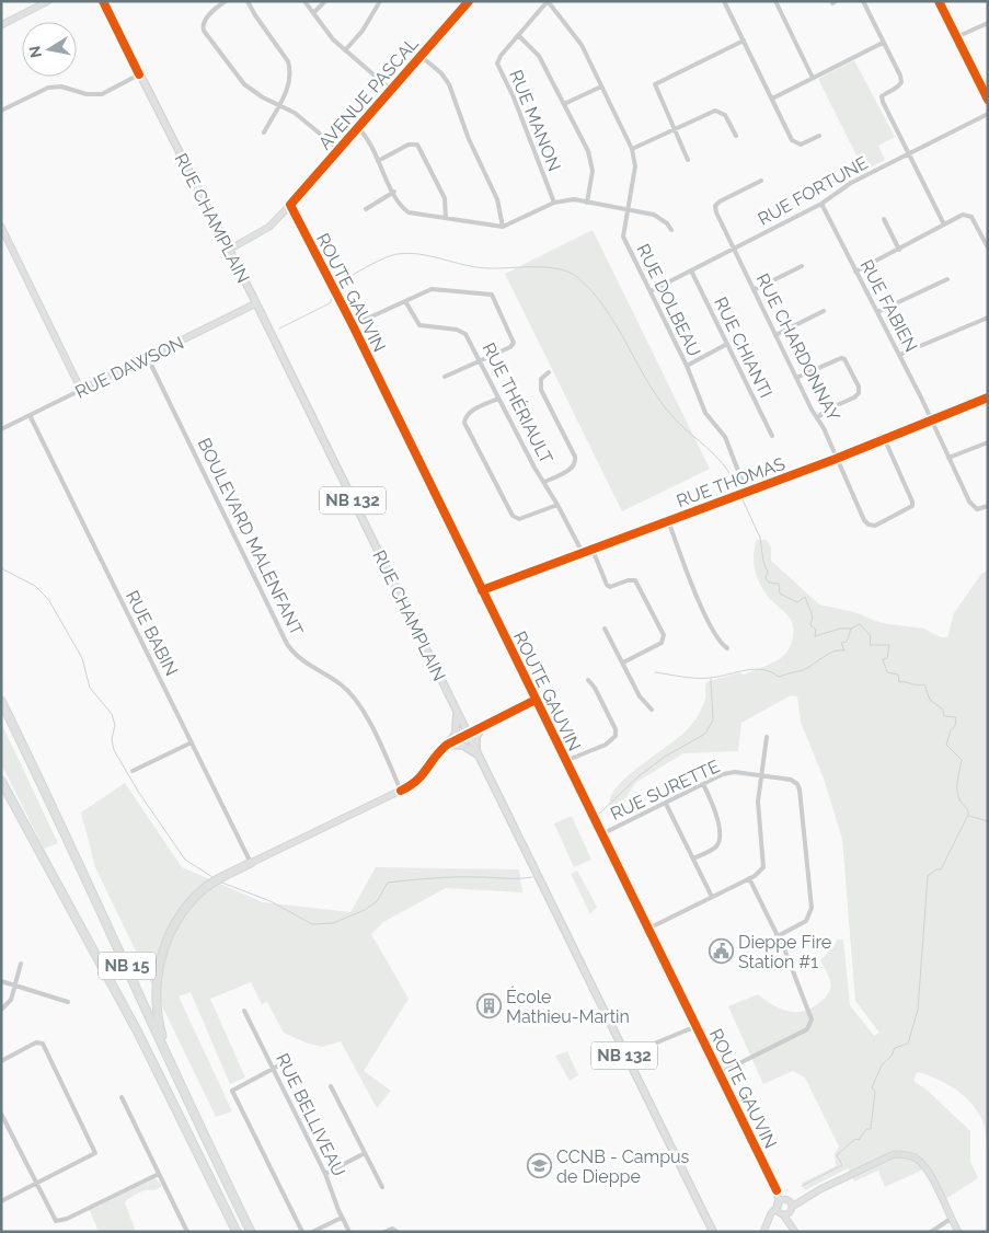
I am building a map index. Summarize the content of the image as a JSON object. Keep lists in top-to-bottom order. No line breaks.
{"streets":{"highway":["NB 15"],"main road":["RUE CHAMPLAIN","NB 132"],"street":["AVENUE PASCAL","RUE MANON","RUE FORTUNE","ROUTE GAUVIN","RUE DOLBEAU","RUE FABIEN","RUE CHIANTI","RUE CHARDONNAY","RUE DAWSON","RUE THÉRIAULT","RUE THOMAS","BOULEVARD MALENFANT","RUE BABIN","RUE SURETTE","RUE BELLIVEAU"]},"crossings":[["AVENUE PASCAL","RUE CHAMPLAIN"],["AVENUE PASCAL","ROUTE GAUVIN"],["RUE MANON","RUE DOLBEAU"],["RUE FORTUNE","RUE DOLBEAU"],["RUE FORTUNE","RUE FABIEN"],["RUE FORTUNE","RUE CHIANTI"],["RUE FORTUNE","RUE CHARDONNAY"],["RUE CHAMPLAIN","RUE DAWSON"],["ROUTE GAUVIN","RUE THOMAS"],["ROUTE GAUVIN","RUE SURETTE"],["RUE DOLBEAU","RUE THOMAS"],["RUE FABIEN","RUE THOMAS"],["RUE CHARDONNAY","RUE THOMAS"],["RUE DAWSON","BOULEVARD MALENFANT"],["RUE DAWSON","RUE BABIN"],["RUE THÉRIAULT","RUE THOMAS"]],"places":{"public building":["Dieppe Fire Station #1"],"building":["École Mathieu-Martin"],"school or university":["CCNB - Campus de Dieppe"]},"north":"left"}
